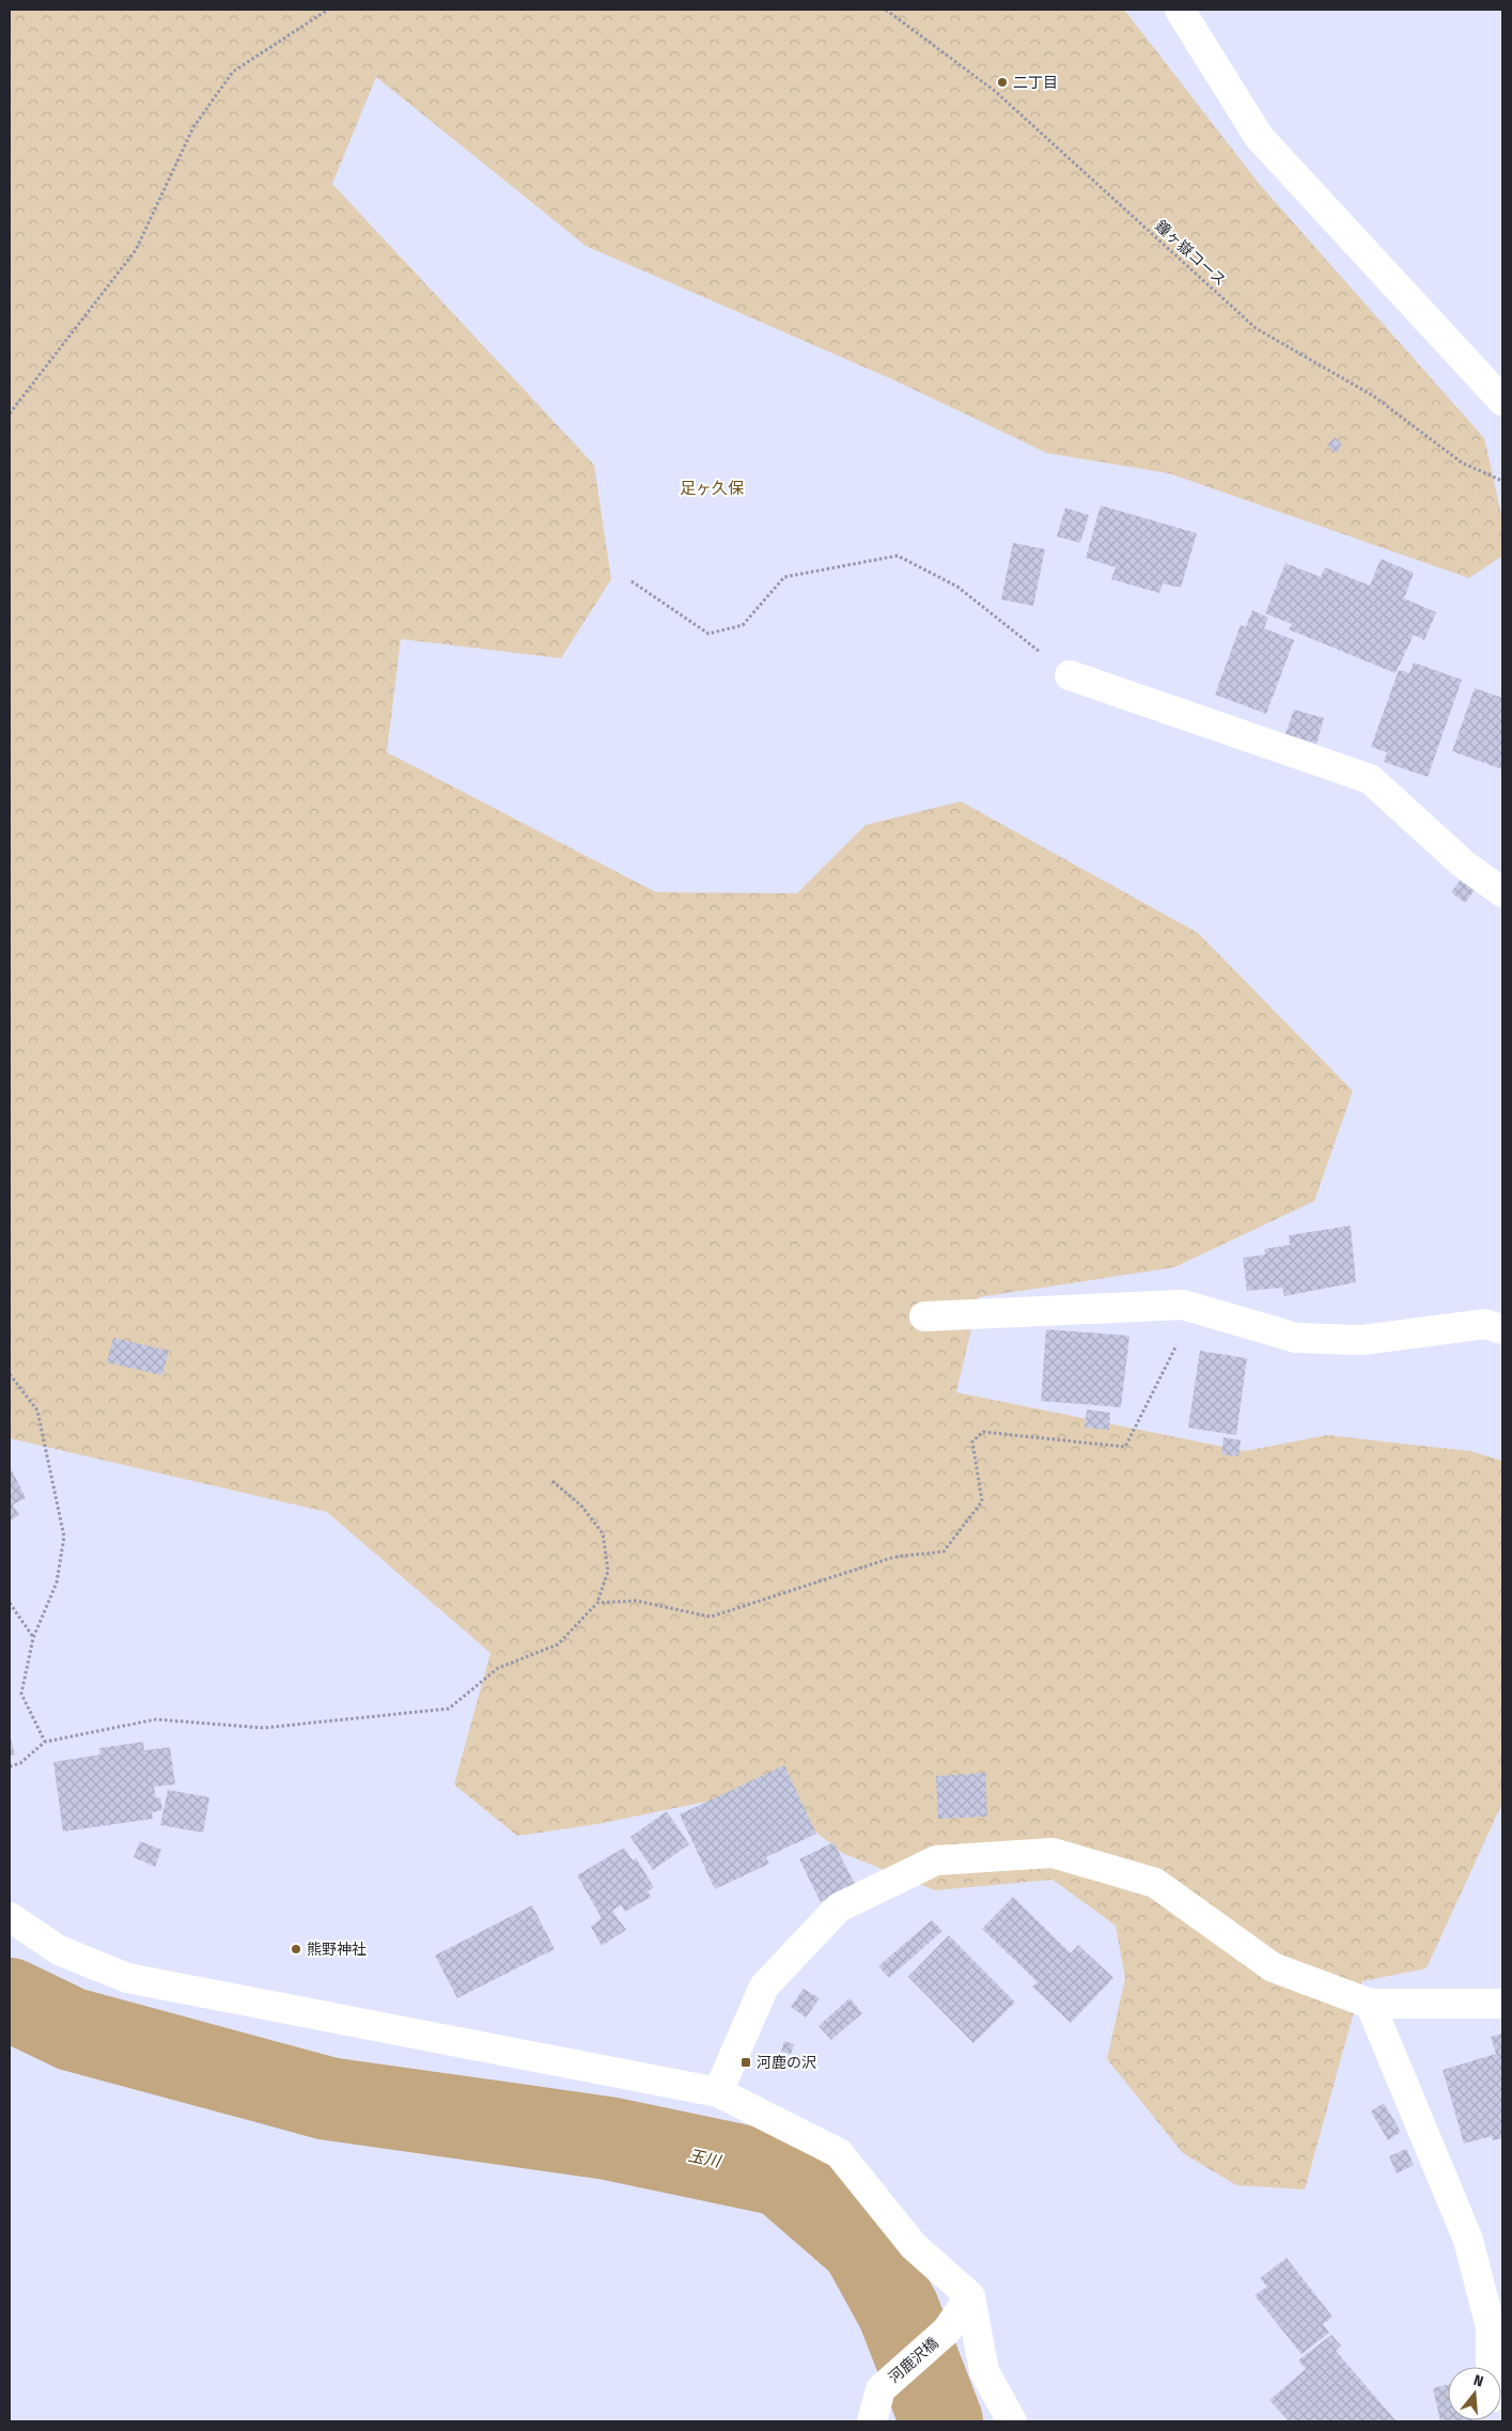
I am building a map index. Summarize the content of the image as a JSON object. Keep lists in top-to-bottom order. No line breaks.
{"streets":{"street":["河鹿沢橋"],"path":["鐘ヶ嶽コース"]},"districts":["足ヶ久保"],"water":["玉川"],"places":{"other":["二丁目","熊野神社"],"transit":["河鹿の沢"]},"north":"top"}
